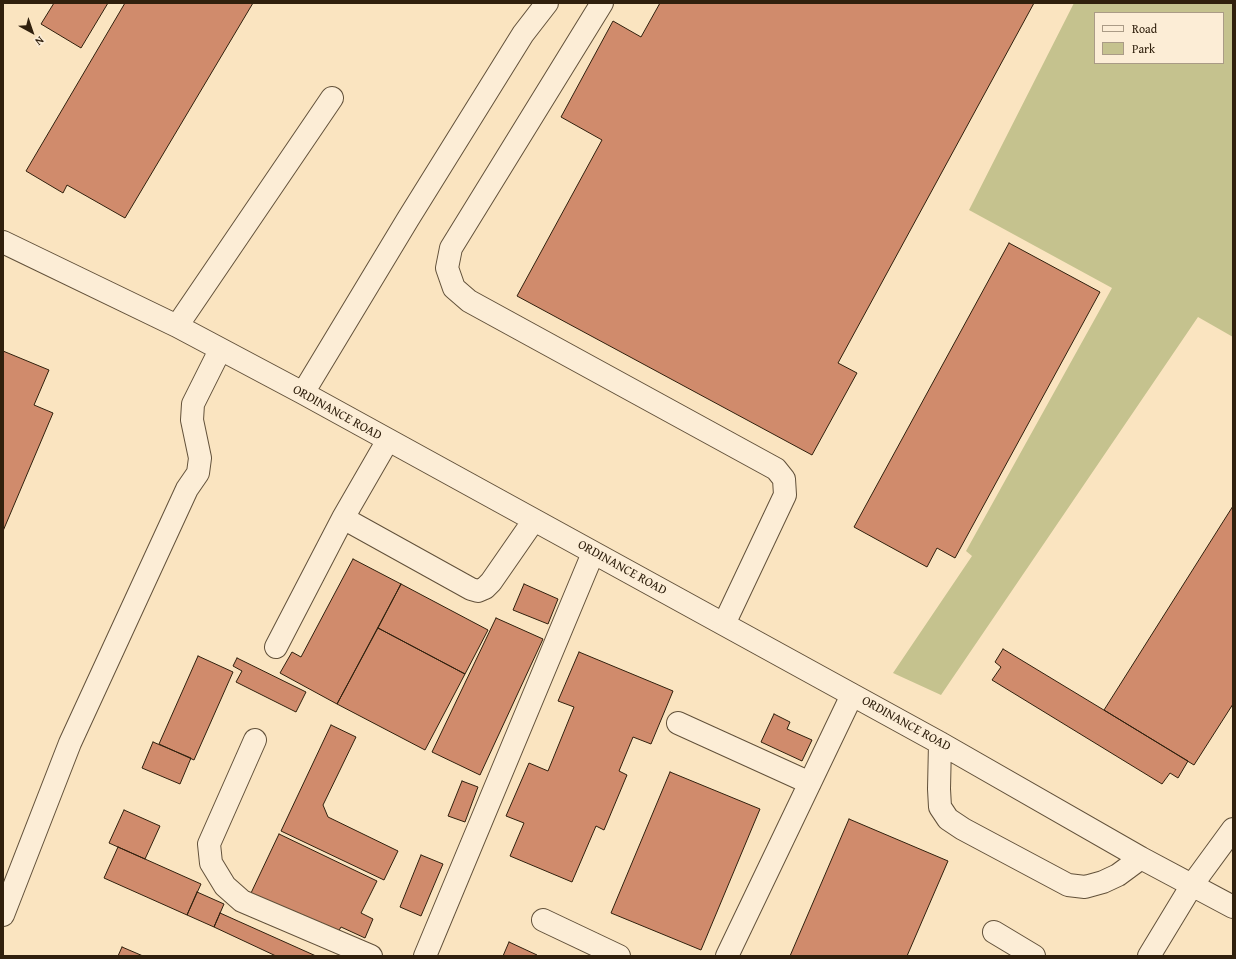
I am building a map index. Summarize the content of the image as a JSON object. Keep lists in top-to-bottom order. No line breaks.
{"streets":{"street":["ORDINANCE ROAD"]},"legend":["Road","Park"],"north":"bottom right"}
